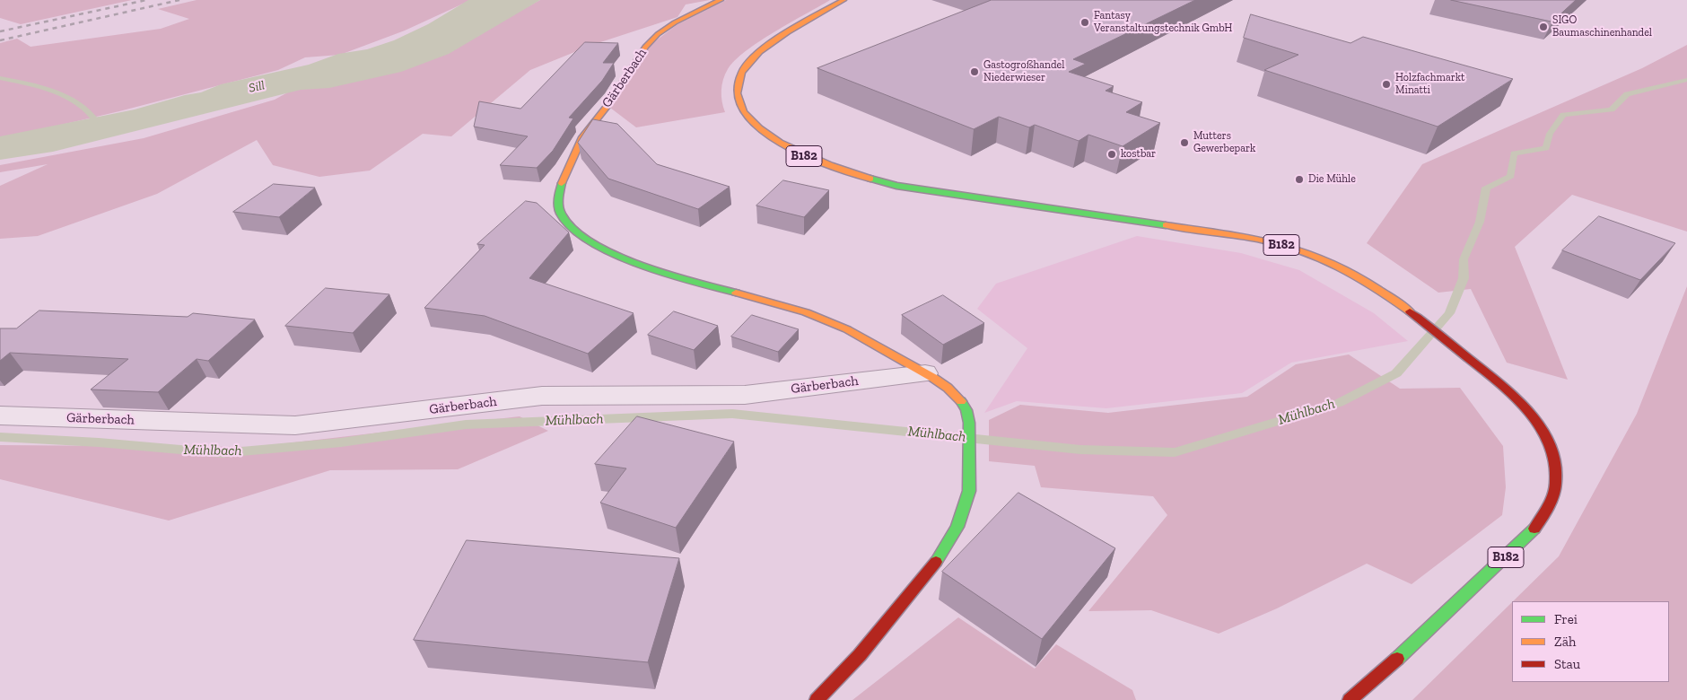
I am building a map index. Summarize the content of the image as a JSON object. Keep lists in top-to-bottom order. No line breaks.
{"streets":{"main road":["Gärberbach","B182"]},"water":["Sill","Mühlbach"],"places":["Fantasy Veranstaltungstechnik GmbH","SIGO Baumaschinenhandel","Gastogroßhandel Niederwieser","Holzfachmarkt Minatti","Mutters Gewerbepark","kostbar","Die Mühle"],"legend":["Frei","Zäh","Stau"]}
